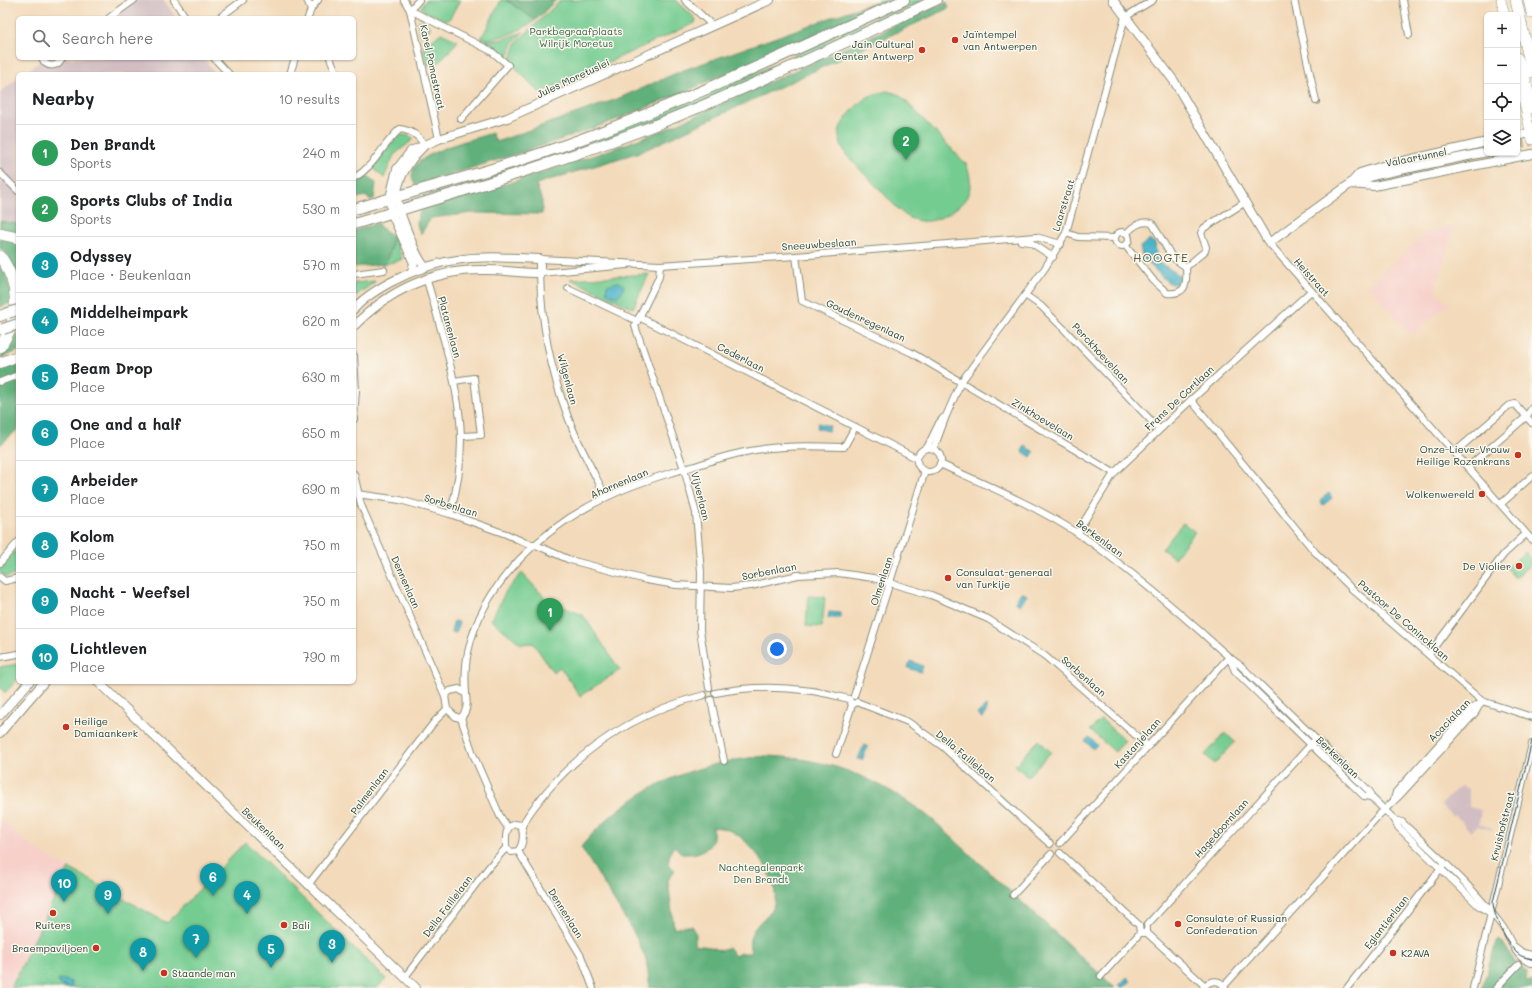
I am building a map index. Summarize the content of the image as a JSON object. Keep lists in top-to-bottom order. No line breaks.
{"streets":{"street":["Karel Pomastraat","Jules Moretuslei","Valaartunnel","Laarstraat","Sneeuwbeslaan","Heistraat","Goudenregenlaan","Platanenlaan","Perckhoevelaan","Cederlaan","Wilgenlaan","Frans De Cortlaan","Zinkhoevelaan","Ahornenlaan","Vijverlaan","Sorbenlaan","Berkenlaan","Olmenlaan","Dennenlaan","Pastoor De Conincklaan","Acacialaan","Kastanjelaan","Della Faillelaan","Palmenlaan","Kruishofstraat","Beukenlaan","Hagedoornlaan","Eglantierlaan"]},"crossings":[["Karel Pomastraat","Jules Moretuslei"],["Laarstraat","Sneeuwbeslaan"],["Laarstraat","Heistraat"],["Laarstraat","Goudenregenlaan"],["Laarstraat","Perckhoevelaan"],["Laarstraat","Cederlaan"],["Laarstraat","Zinkhoevelaan"],["Laarstraat","Berkenlaan"],["Laarstraat","Olmenlaan"],["Sneeuwbeslaan","Goudenregenlaan"],["Sneeuwbeslaan","Wilgenlaan"],["Heistraat","Frans De Cortlaan"],["Goudenregenlaan","Zinkhoevelaan"],["Platanenlaan","Sorbenlaan"],["Perckhoevelaan","Frans De Cortlaan"],["Cederlaan","Ahornenlaan"],["Cederlaan","Vijverlaan"],["Cederlaan","Berkenlaan"],["Cederlaan","Olmenlaan"],["Wilgenlaan","Ahornenlaan"],["Frans De Cortlaan","Zinkhoevelaan"],["Frans De Cortlaan","Berkenlaan"],["Frans De Cortlaan","Pastoor De Conincklaan"],["Ahornenlaan","Vijverlaan"],["Ahornenlaan","Sorbenlaan"],["Ahornenlaan","Dennenlaan"],["Ahornenlaan","Palmenlaan"],["Vijverlaan","Sorbenlaan"],["Vijverlaan","Della Faillelaan"],["Sorbenlaan","Olmenlaan"],["Sorbenlaan","Dennenlaan"],["Sorbenlaan","Kastanjelaan"],["Berkenlaan","Olmenlaan"],["Berkenlaan","Acacialaan"],["Berkenlaan","Kastanjelaan"],["Berkenlaan","Kruishofstraat"],["Berkenlaan","Hagedoornlaan"],["Berkenlaan","Eglantierlaan"],["Olmenlaan","Della Faillelaan"],["Dennenlaan","Palmenlaan"],["Pastoor De Conincklaan","Acacialaan"],["Kastanjelaan","Della Faillelaan"],["Della Faillelaan","Beukenlaan"],["Palmenlaan","Beukenlaan"]],"districts":["HOOGTE"],"parks":["Parkbegraafplaats Wilrijk Moretus","Nachtegalenpark Den Brandt"],"places":["Jaïntempel van Antwerpen","Jain Cultural Center Antwerp","Onze-Lieve-Vrouw Heilige Rozenkrans","Wolkenwereld","De Violier","Consulaat-generaal van Turkije","Heilige Damiaankerk","Ruiters","Consulate of Russian Confederation","Bali","Braempaviljoen","K2AVA","Staande man"],"page":{"map_buttons":["+","−"],"search":"Search here","heading":["Nearby","10 results"],"list":[{"mark":"1","name":"Den Brandt","note":"Sports","value":"240 m"},{"mark":"2","name":"Sports Clubs of India","note":"Sports","value":"530 m"},{"mark":"3","name":"Odyssey","note":"Place · Beukenlaan","value":"570 m"},{"mark":"4","name":"Middelheimpark","note":"Place","value":"620 m"},{"mark":"5","name":"Beam Drop","note":"Place","value":"630 m"},{"mark":"6","name":"One and a half","note":"Place","value":"650 m"},{"mark":"7","name":"Arbeider","note":"Place","value":"690 m"},{"mark":"8","name":"Kolom","note":"Place","value":"750 m"},{"mark":"9","name":"Nacht - Weefsel","note":"Place","value":"750 m"},{"mark":"10","name":"Lichtleven","note":"Place","value":"790 m"}],"pins":["2","1","6","10","4","9","7","3","5","8"]}}
